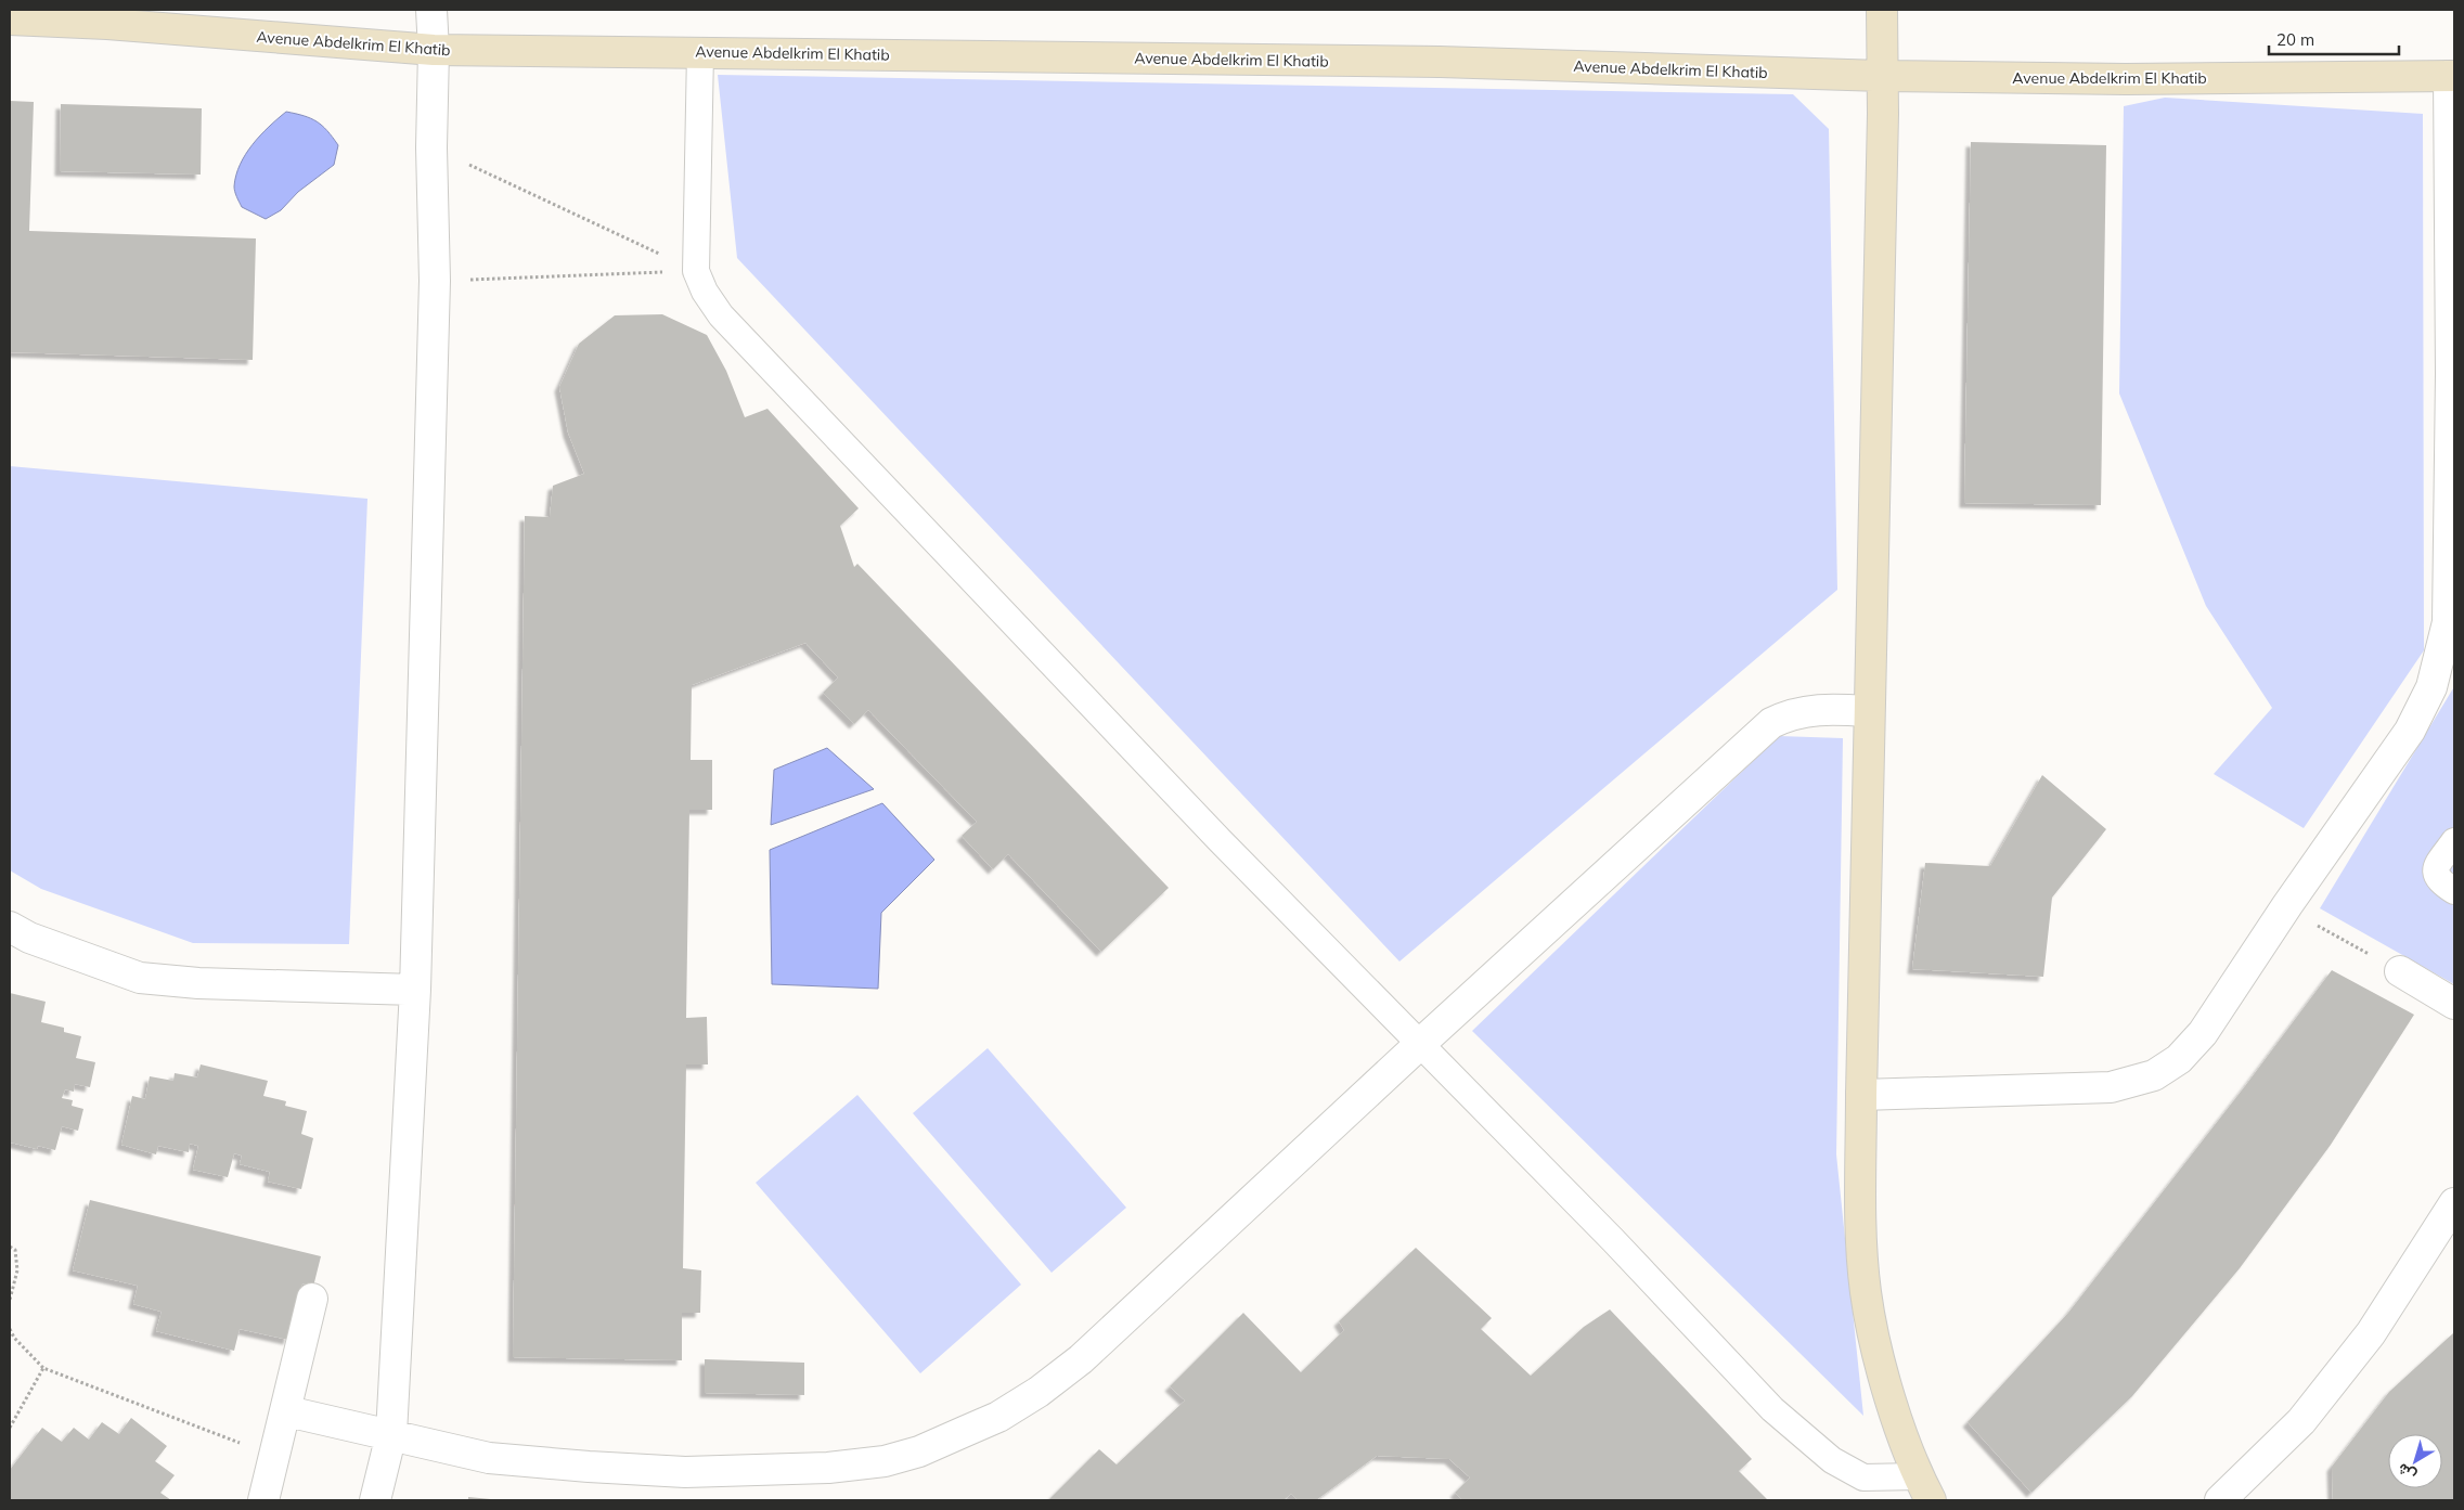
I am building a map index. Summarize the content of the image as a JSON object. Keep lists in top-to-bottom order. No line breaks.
{"streets":{"street":["Avenue Abdelkrim El Khatib"]},"scale_bar":"20 m","north":"bottom left"}
